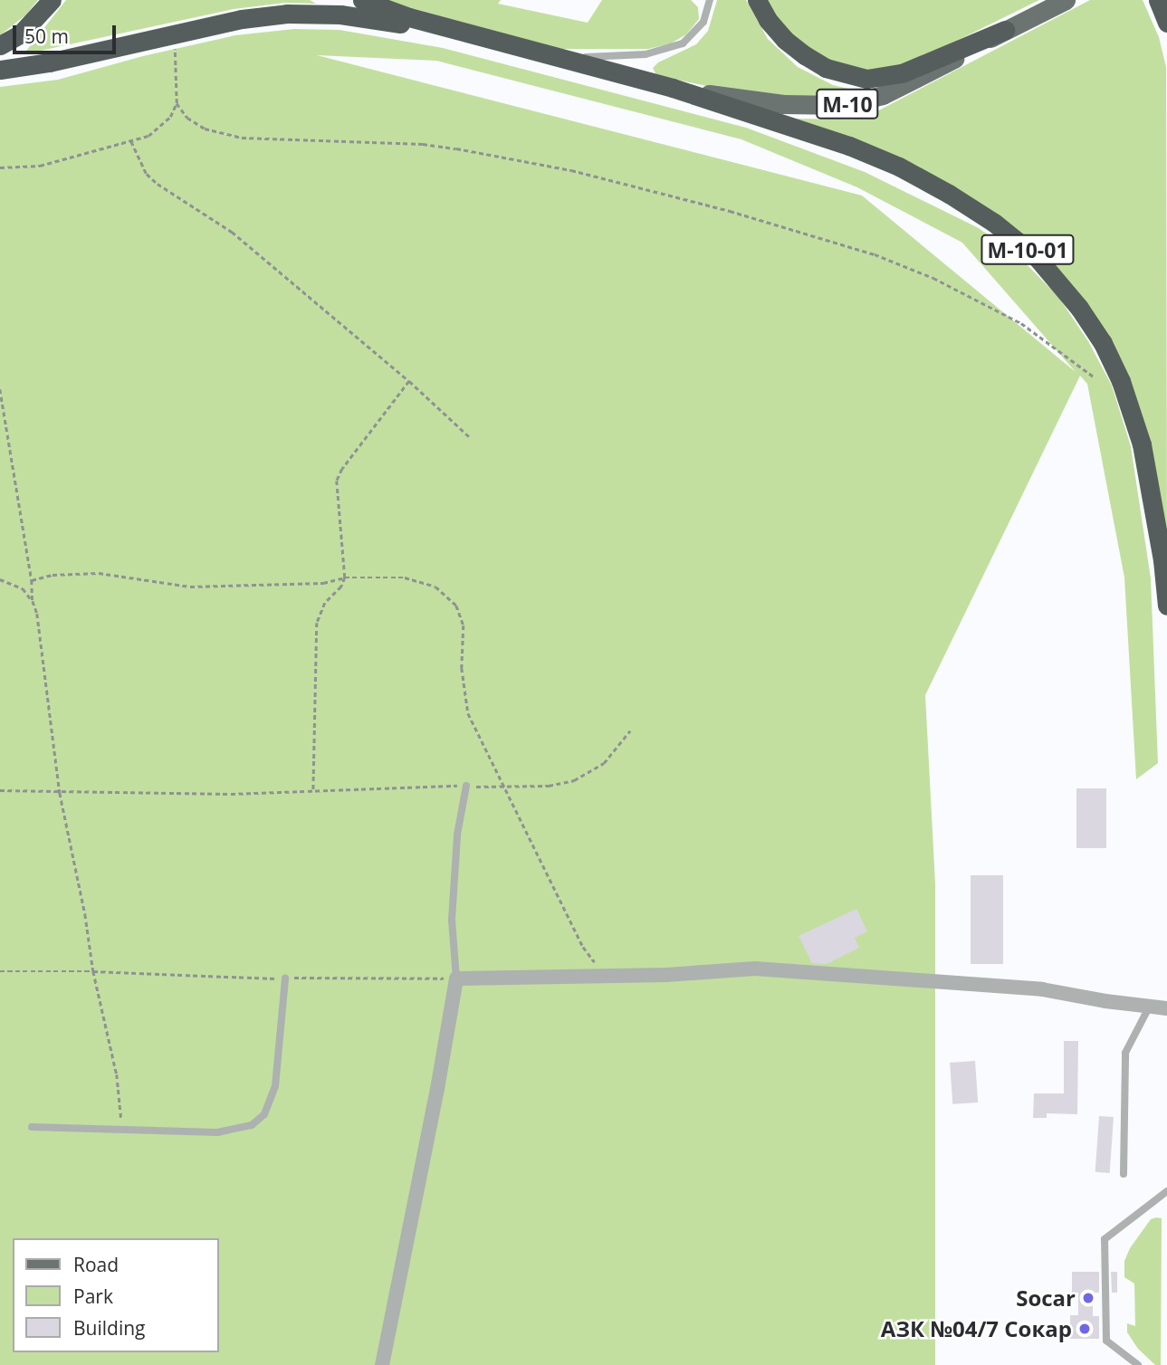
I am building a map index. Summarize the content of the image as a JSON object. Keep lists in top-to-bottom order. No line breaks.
{"streets":{"highway":["М-10","М-10-01"]},"crossings":[["М-10","М-10-01"]],"places":["Socar","АЗК №04/7 Сокар"],"legend":["Road","Park","Building"],"scale_bar":"50 m"}
